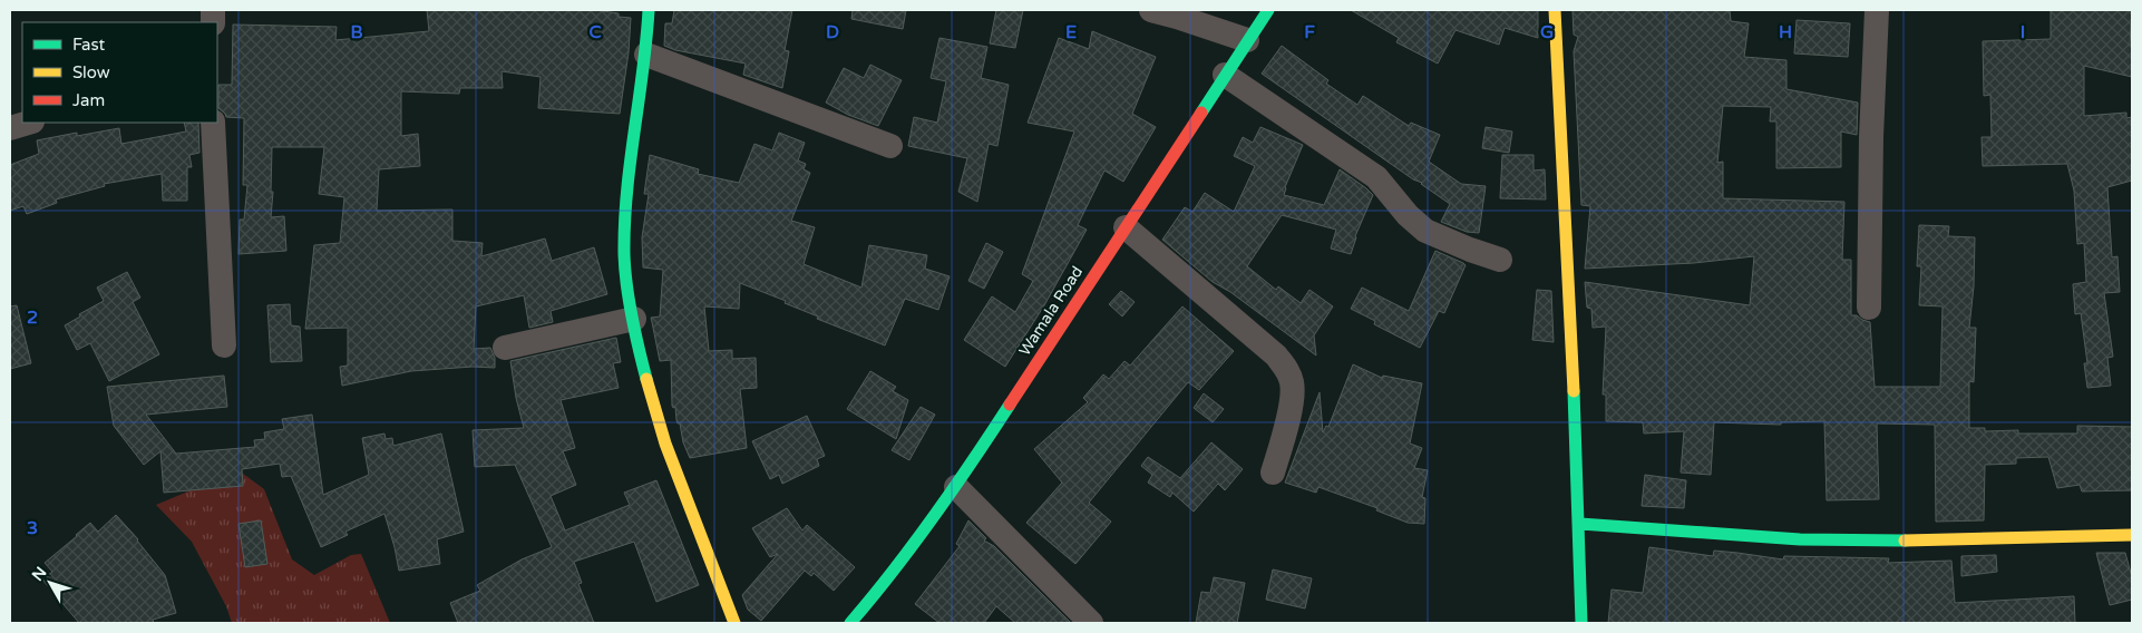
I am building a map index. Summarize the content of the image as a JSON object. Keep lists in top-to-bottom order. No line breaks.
{"streets":{"street":["Wamala Road"]},"legend":["Fast","Slow","Jam"],"north":"top left","grid":{"columns":["B","C","D","E","F","G","H","I"],"rows":["2","3"]}}
